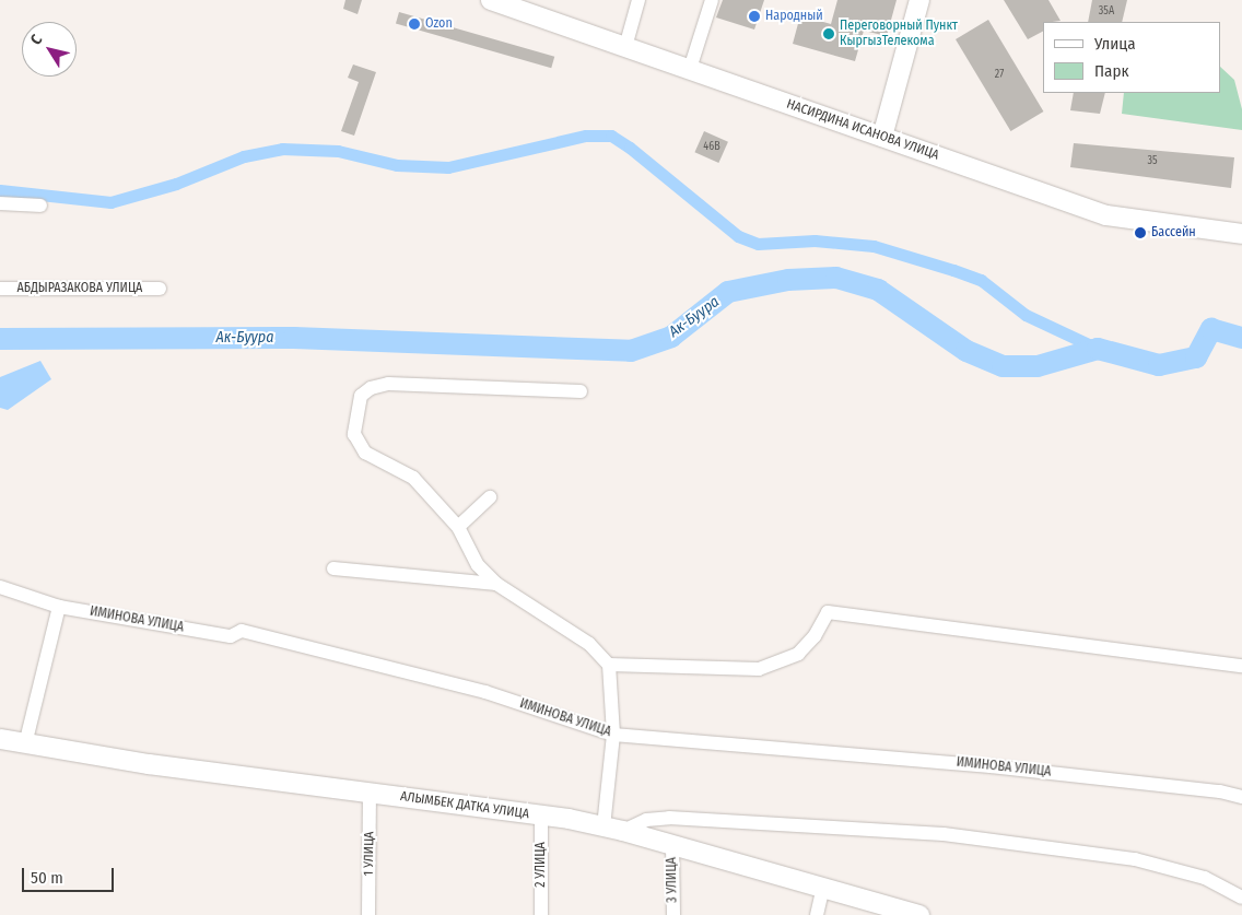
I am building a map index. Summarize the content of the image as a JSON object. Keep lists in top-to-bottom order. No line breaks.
{"streets":{"main road":["НАСИРДИНА ИСАНОВА УЛИЦА","АЛЫМБЕК ДАТКА УЛИЦА"],"street":["АБДЫРАЗАКОВА УЛИЦА","ИМИНОВА УЛИЦА","1 УЛИЦА","2 УЛИЦА","3 УЛИЦА"]},"crossings":[["АЛЫМБЕК ДАТКА УЛИЦА","1 УЛИЦА"],["АЛЫМБЕК ДАТКА УЛИЦА","2 УЛИЦА"],["АЛЫМБЕК ДАТКА УЛИЦА","3 УЛИЦА"]],"water":["Ак-Буура"],"places":["Народный","Ozon","Переговорный Пункт КыргызТелекома","Бассейн"],"house_numbers":["35А","27","46В","35"],"legend":["Улица","Парк"],"scale_bar":"50 m","north":"top left"}
